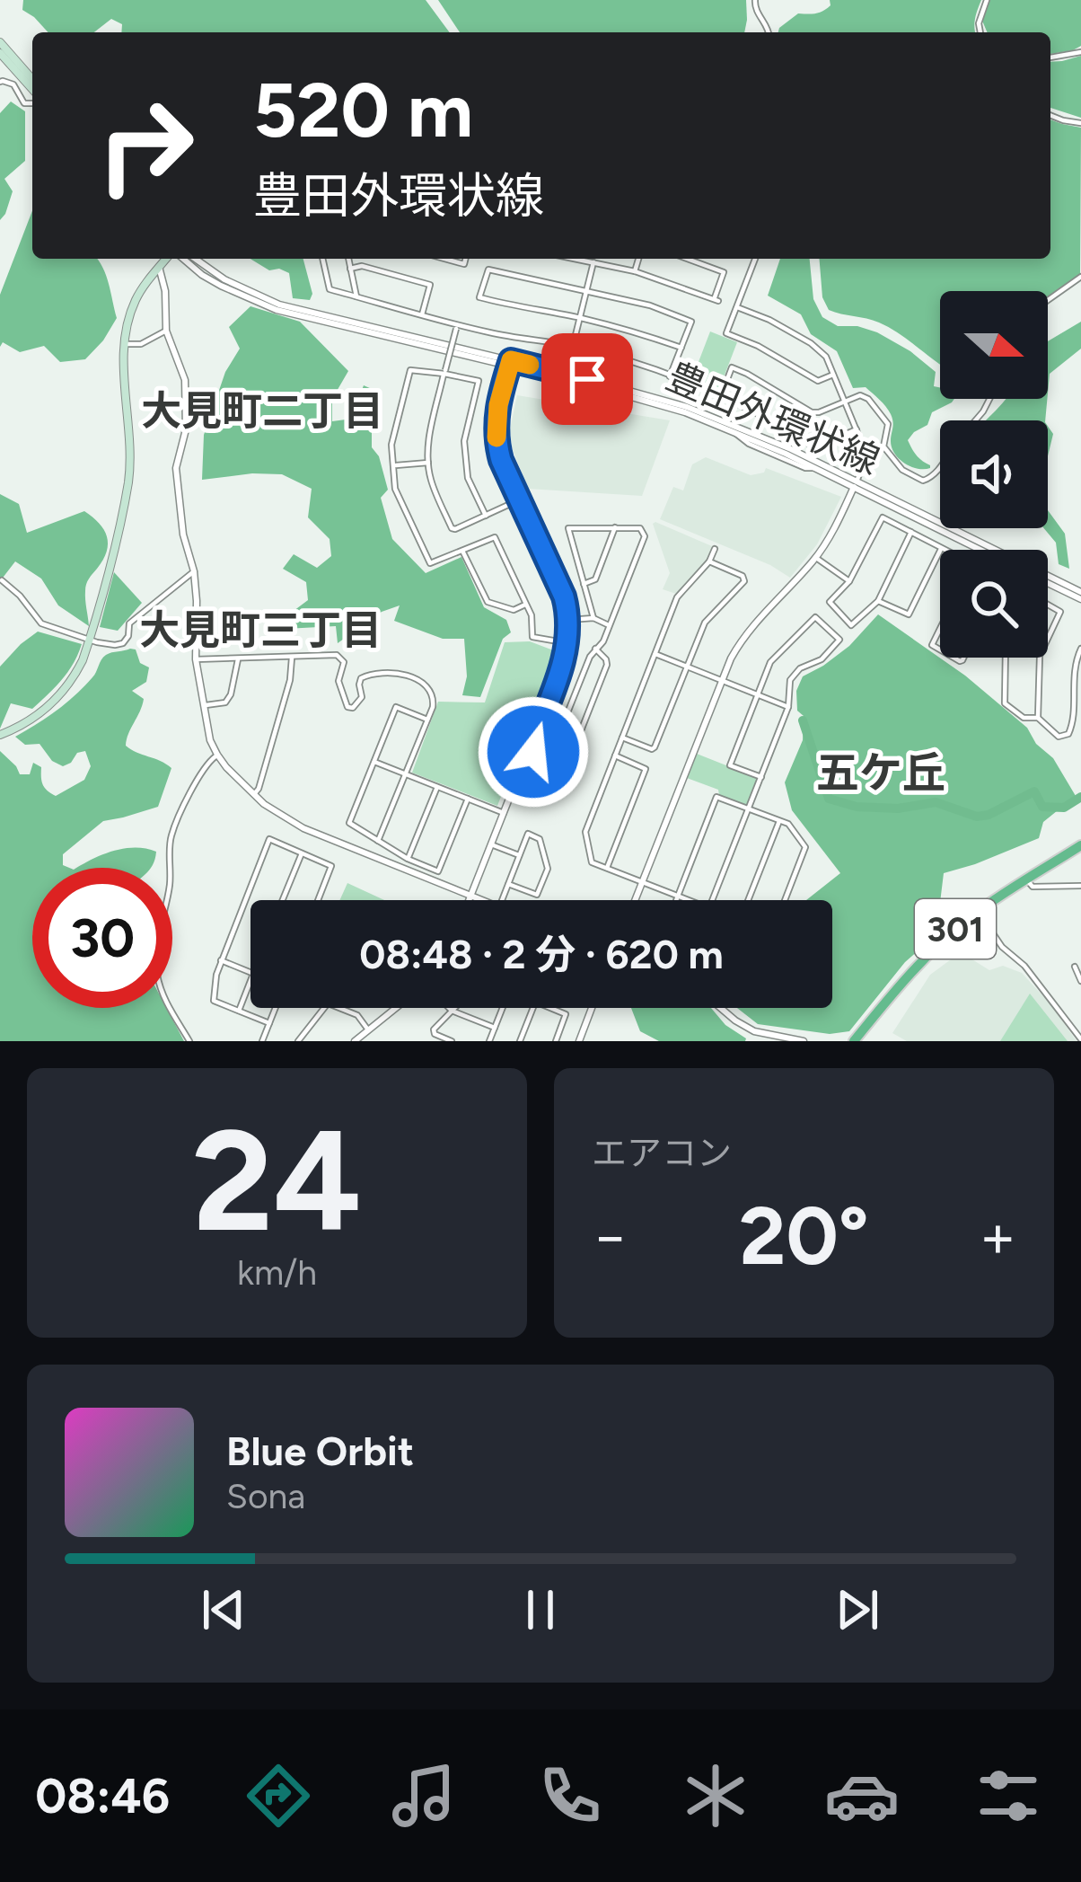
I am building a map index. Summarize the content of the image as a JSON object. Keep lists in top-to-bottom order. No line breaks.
{"streets":{"highway":["301"],"street":["豊田外環状線"]},"districts":["大見町二丁目","大見町三丁目","五ケ丘"],"north":"right","page":{"turn":["520 m","豊田外環状線"],"limit":"30","trip":"08:48 · 2 分 · 620 m","tile":[["24","km/h"],"エアコン"],"heat":["−","20°","+"],"song":["Blue Orbit","Sona"],"tabs":"08:46"}}
